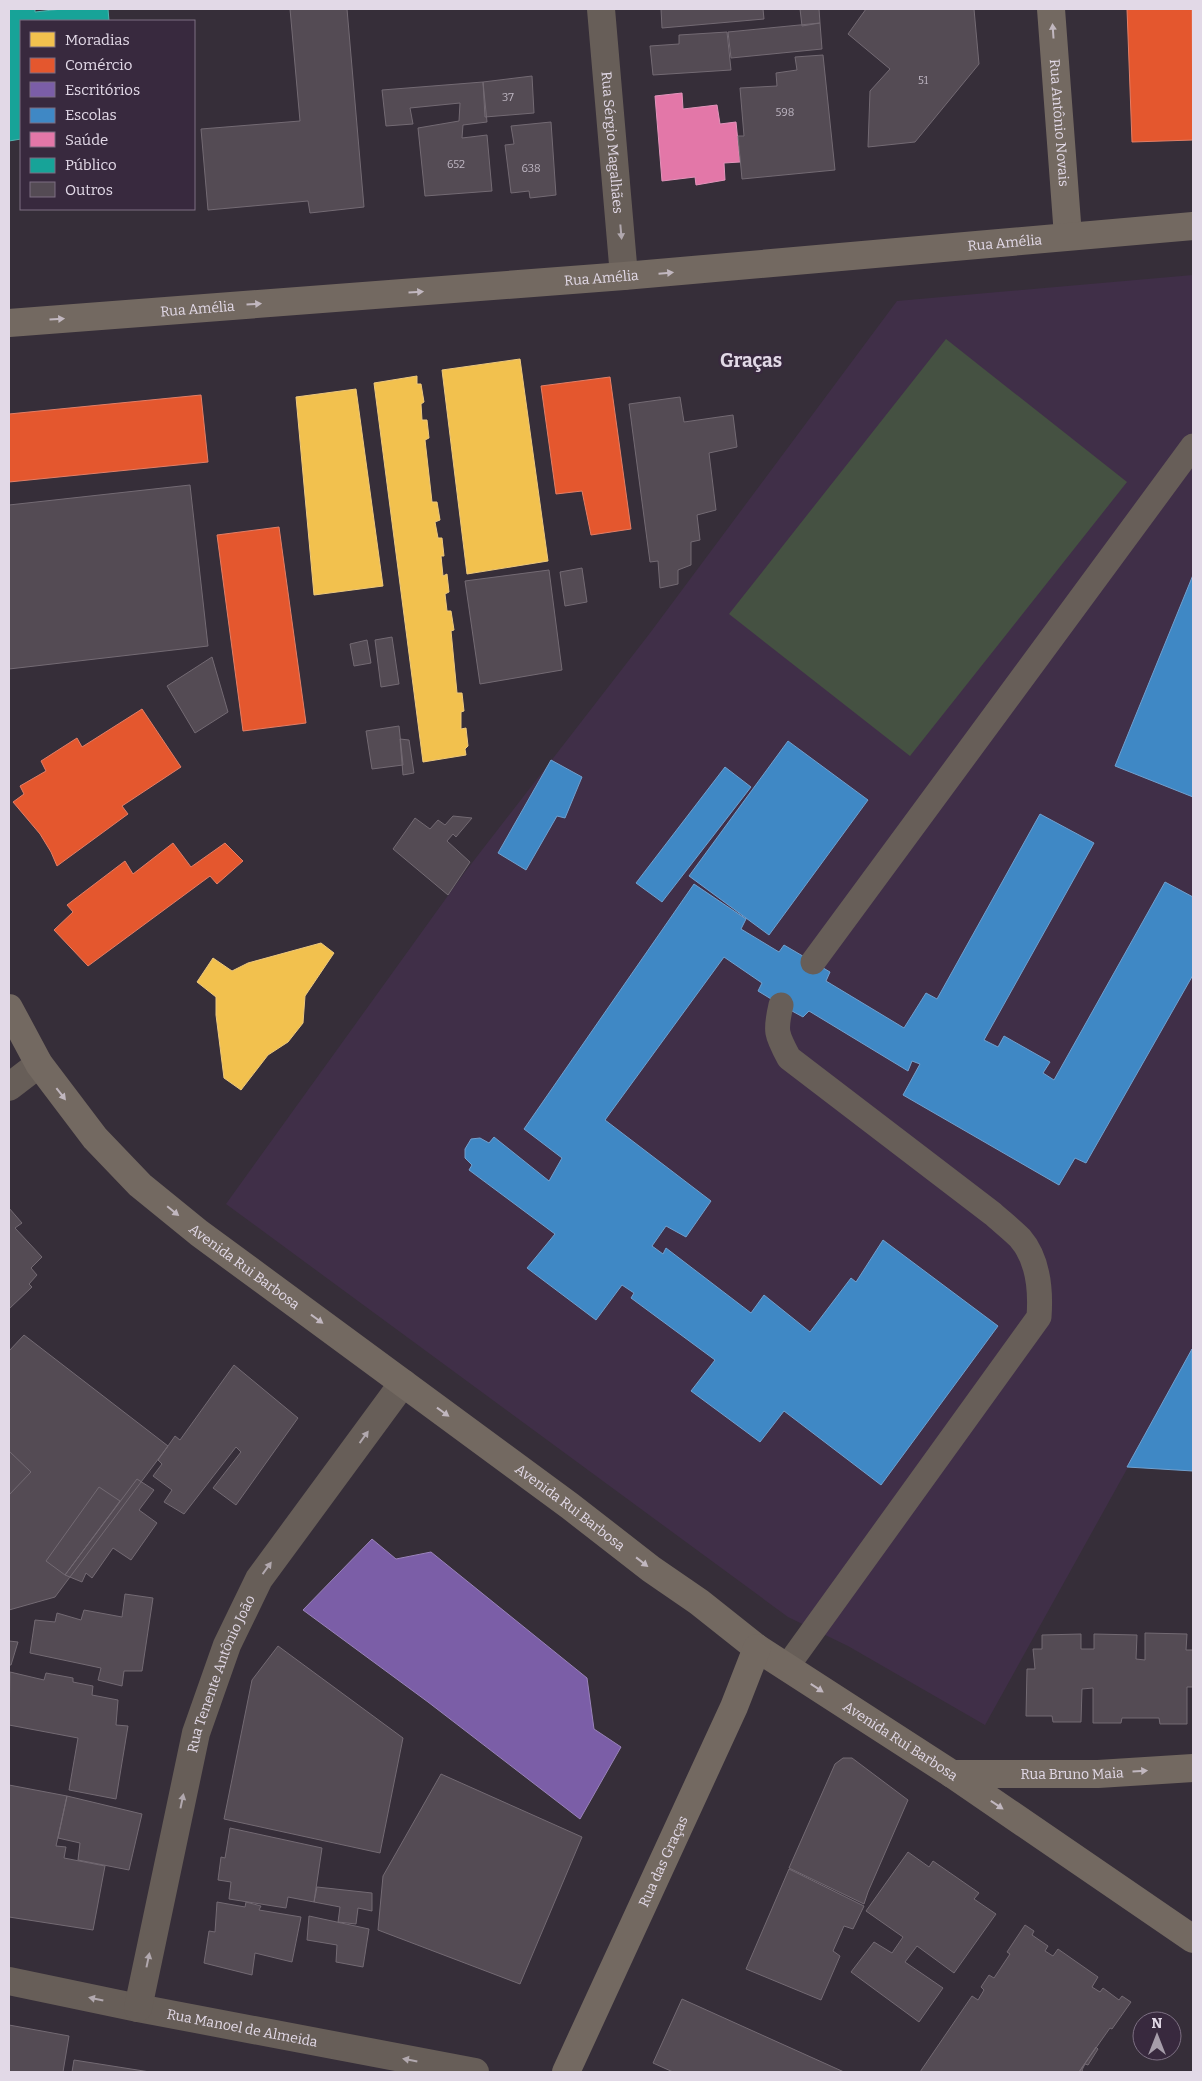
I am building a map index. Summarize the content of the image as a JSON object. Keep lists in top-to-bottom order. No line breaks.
{"streets":{"main road":["Rua Antônio Novais","Rua Amélia","Avenida Rui Barbosa","Rua Bruno Maia","Rua das Graças"],"street":["Rua Sérgio Magalhães","Rua Tenente Antônio João","Rua Manoel de Almeida"]},"crossings":[["Rua Antônio Novais","Rua Amélia"],["Rua Sérgio Magalhães","Rua Amélia"],["Avenida Rui Barbosa","Rua Tenente Antônio João"],["Avenida Rui Barbosa","Rua Bruno Maia"],["Avenida Rui Barbosa","Rua das Graças"],["Rua Tenente Antônio João","Rua Manoel de Almeida"]],"one_way":["Rua Antônio Novais","Rua Sérgio Magalhães","Rua Amélia","Avenida Rui Barbosa","Rua Tenente Antônio João","Rua Bruno Maia","Rua Manoel de Almeida"],"districts":["Graças"],"house_numbers":["51","37","598","652","638"],"legend":["Moradias","Comércio","Escritórios","Escolas","Saúde","Público","Outros"],"north":"top"}
